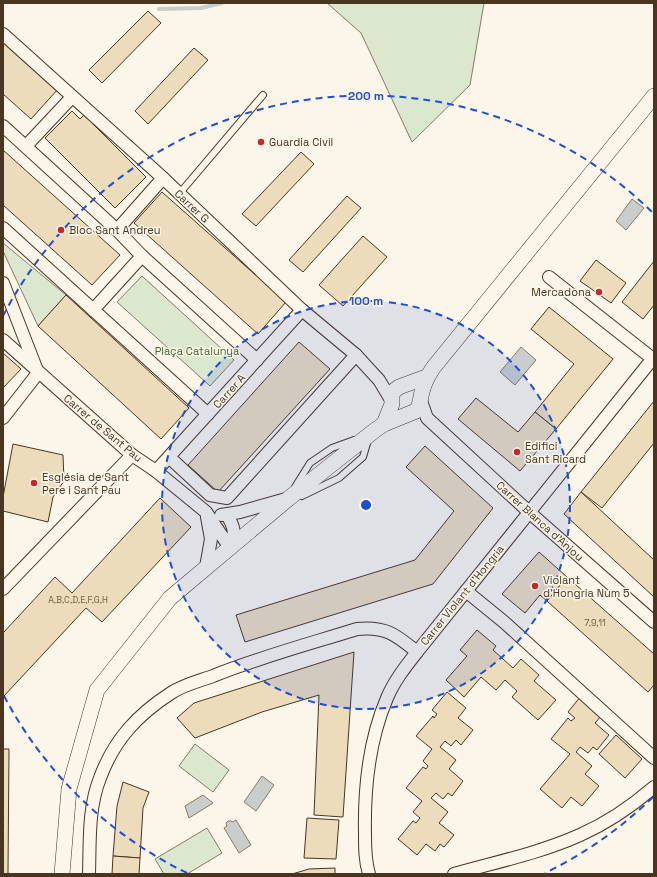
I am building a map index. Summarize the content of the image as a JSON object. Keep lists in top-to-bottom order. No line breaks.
{"streets":{"street":["Carrer G","Carrer A","Carrer de Sant Pau","Carrer Blanca d'Anjou","Carrer Violant d'Hongria"]},"crossings":[["Carrer G","Carrer A"],["Carrer G","Carrer Blanca d'Anjou"],["Carrer A","Carrer de Sant Pau"],["Carrer Blanca d'Anjou","Carrer Violant d'Hongria"]],"parks":["Plaça Catalunya"],"places":["Guardia Civil","Bloc Sant Andreu","Mercadona","Edifici Sant Ricard","Església de Sant Pere i Sant Pau","Violant d'Hongria Num 5"],"house_numbers":["A,B,C,D,E,F,G,H","7,9,11"],"rings":["200 m","100 m"]}
